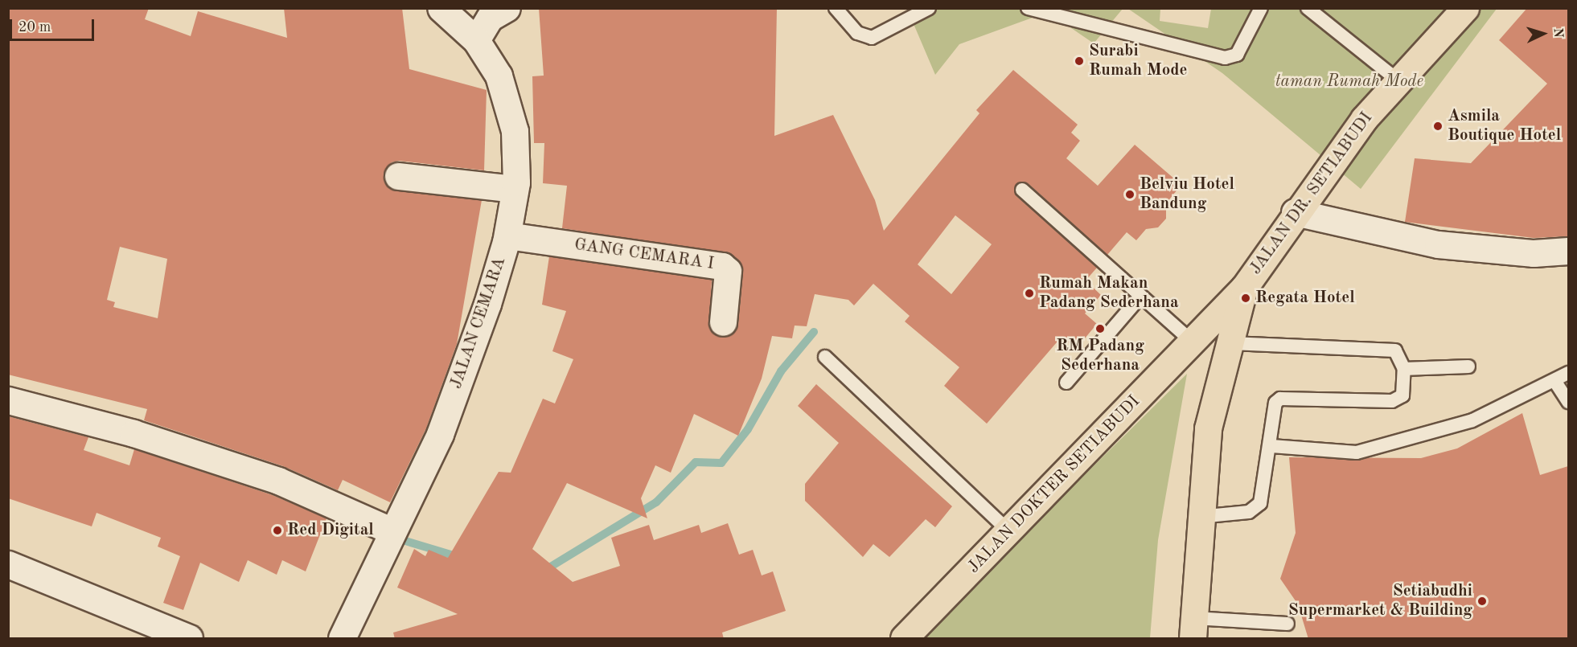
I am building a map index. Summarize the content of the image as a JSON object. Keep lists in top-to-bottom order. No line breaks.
{"streets":{"main road":["JALAN DR. SETIABUDI","JALAN DOKTER SETIABUDI"],"street":["GANG CEMARA I","JALAN CEMARA"]},"crossings":[["JALAN DR. SETIABUDI","JALAN DOKTER SETIABUDI"],["GANG CEMARA I","JALAN CEMARA"]],"parks":["taman Rumah Mode"],"places":["Surabi Rumah Mode","Asmila Boutique Hotel","Belviu Hotel Bandung","Rumah Makan Padang Sederhana","Regata Hotel","RM Padang Sederhana","Red Digital","Setiabudhi Supermarket & Building"],"scale_bar":"20 m","north":"right"}
